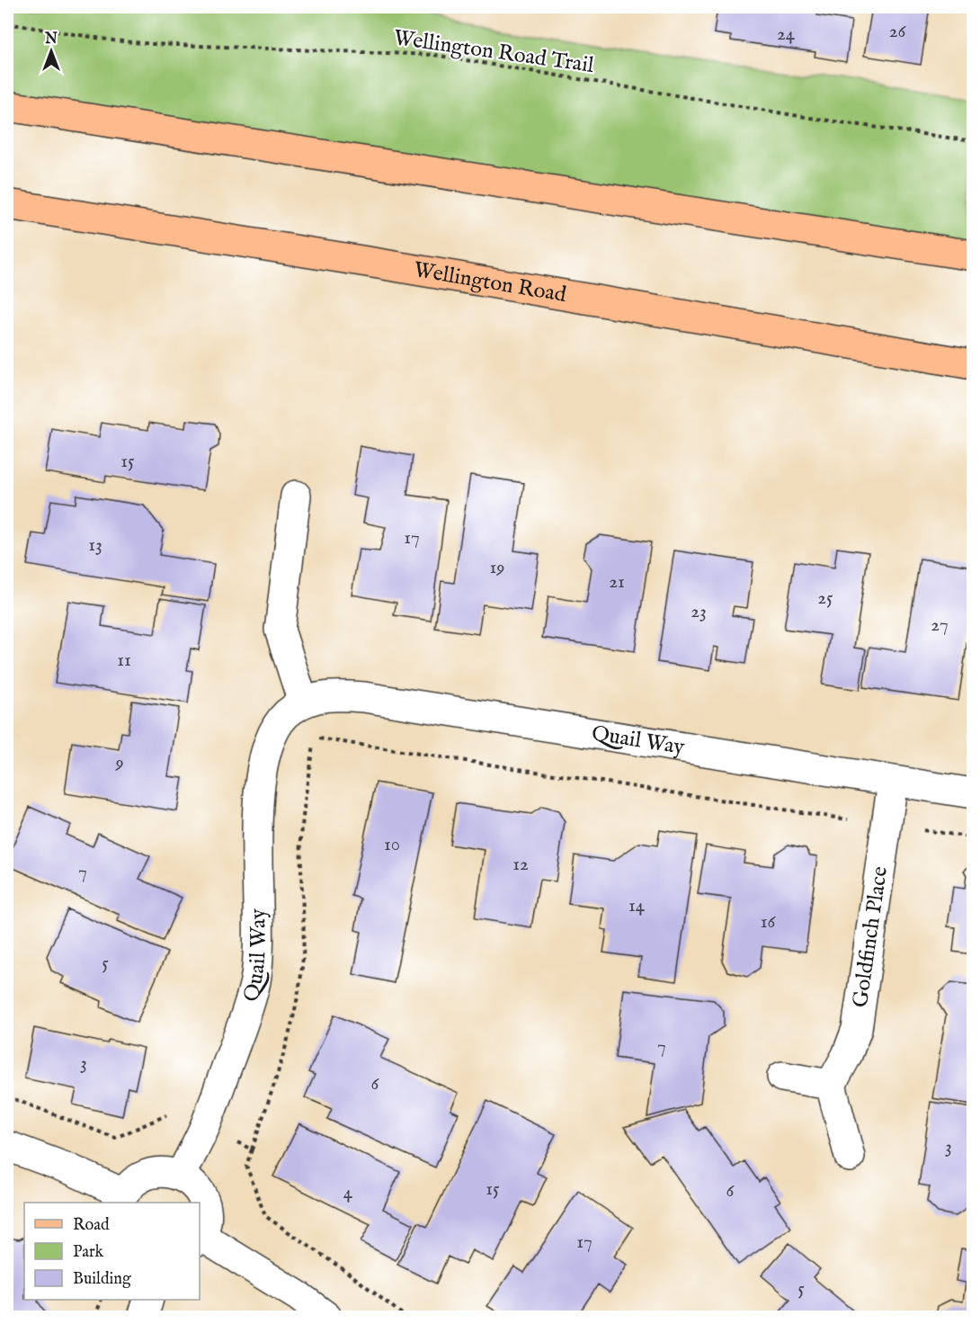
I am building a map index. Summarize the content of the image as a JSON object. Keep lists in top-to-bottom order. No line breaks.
{"streets":{"main road":["Wellington Road"],"street":["Quail Way","Goldfinch Place"],"path":["Wellington Road Trail"]},"crossings":[["Quail Way","Goldfinch Place"]],"house_numbers":["26","24","15","17","13","19","21","25","23","27","11","9","10","12","7","14","16","5","7","3","6","3","15","6","4","17","5"],"legend":["Road","Park","Building"],"north":"top"}
